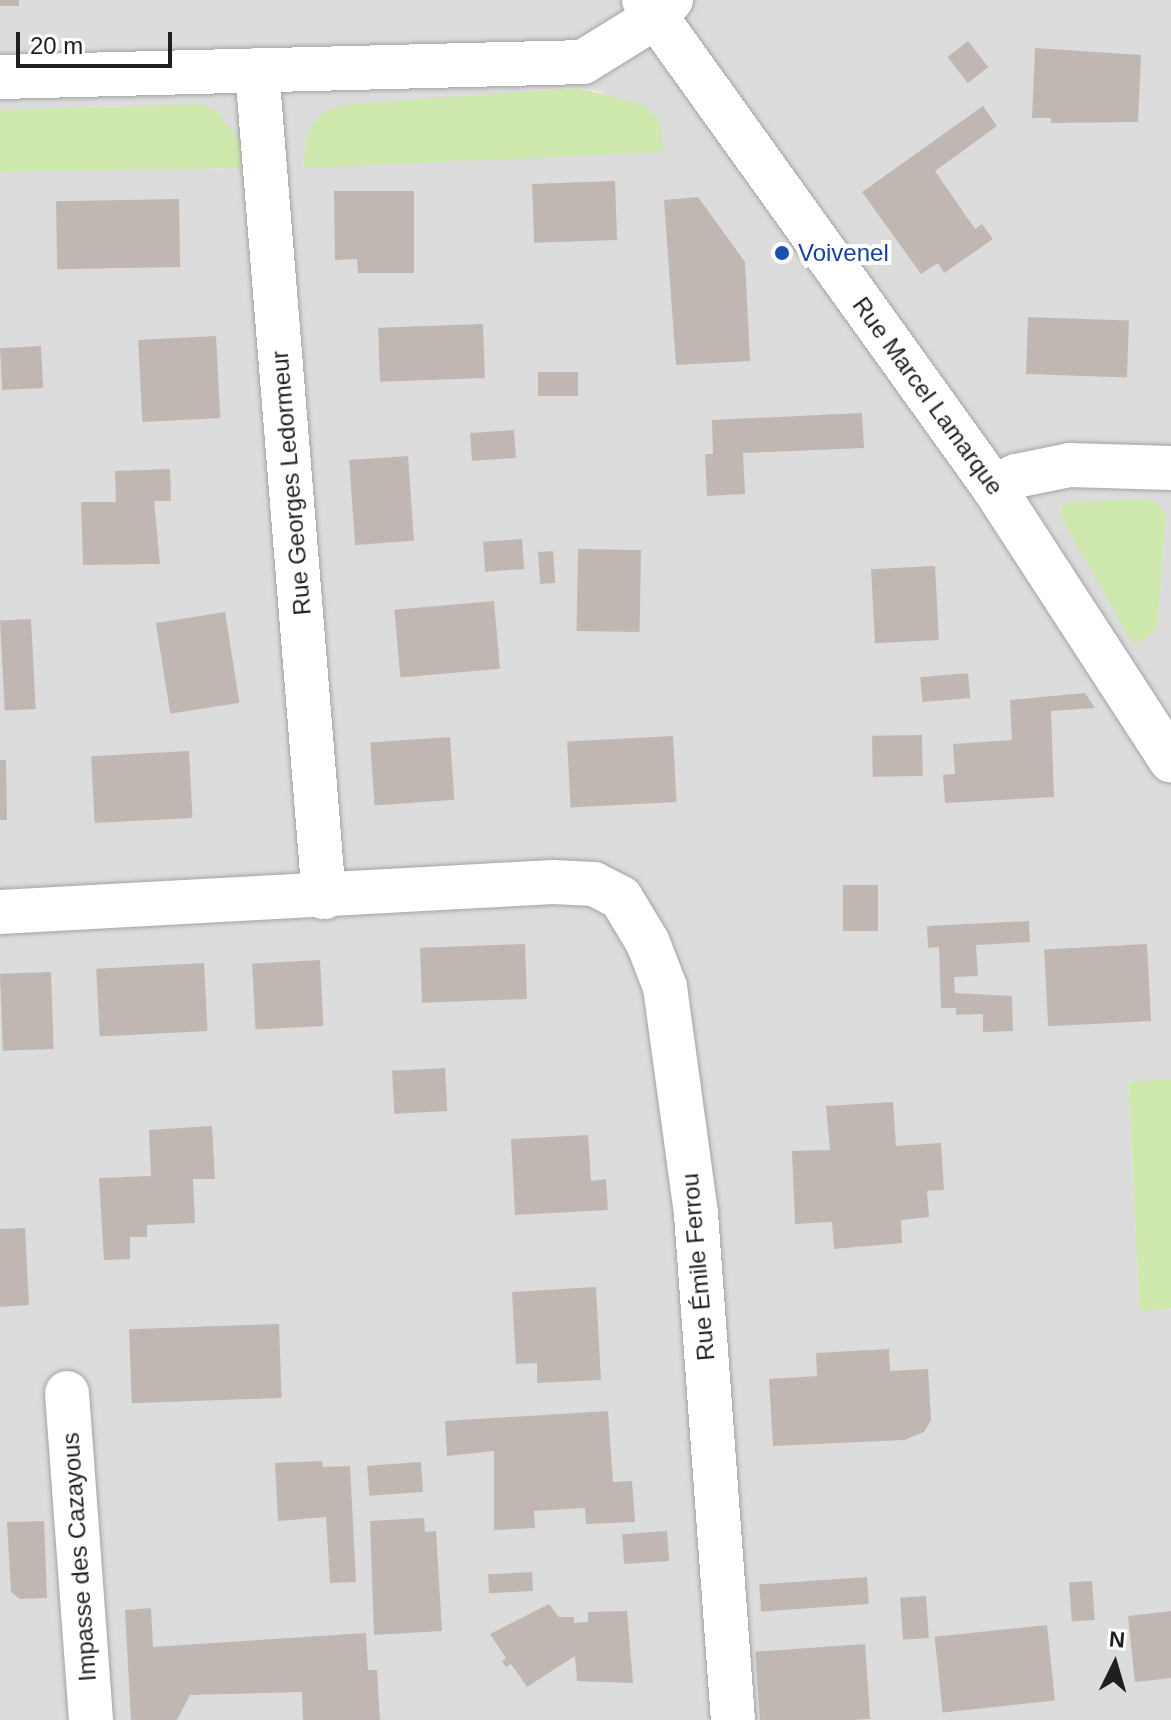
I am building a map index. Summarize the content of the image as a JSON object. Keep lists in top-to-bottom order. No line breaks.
{"streets":{"street":["Rue Marcel Lamarque","Rue Georges Ledormeur","Rue Émile Ferrou","Impasse des Cazayous"]},"crossings":[["Rue Georges Ledormeur","Rue Émile Ferrou"]],"places":["Voivenel"],"scale_bar":"20 m","north":"top"}
